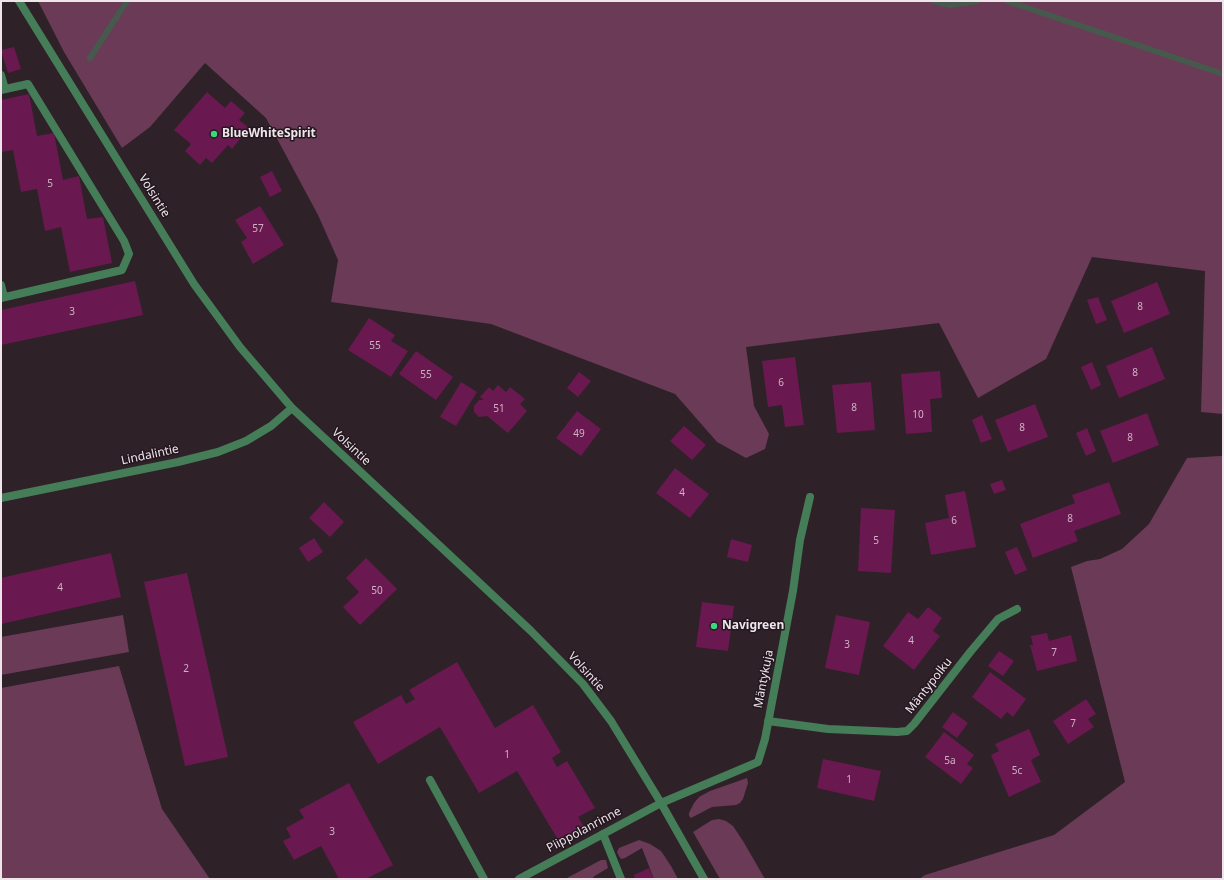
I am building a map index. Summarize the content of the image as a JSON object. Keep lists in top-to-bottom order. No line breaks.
{"streets":{"street":["Volsintie","Lindalintie","Mäntykuja","Mäntypolku","Piippolanrinne"]},"crossings":[["Volsintie","Lindalintie"],["Volsintie","Mäntykuja"],["Volsintie","Piippolanrinne"],["Mäntykuja","Mäntypolku"],["Mäntykuja","Piippolanrinne"]],"places":["BlueWhiteSpirit","Navigreen"],"house_numbers":["5","57","8","3","55","8","55","6","8","51","10","8","49","8","4","8","6","5","4","50","4","3","7","2","7","1","5a","5c","1","3"]}
